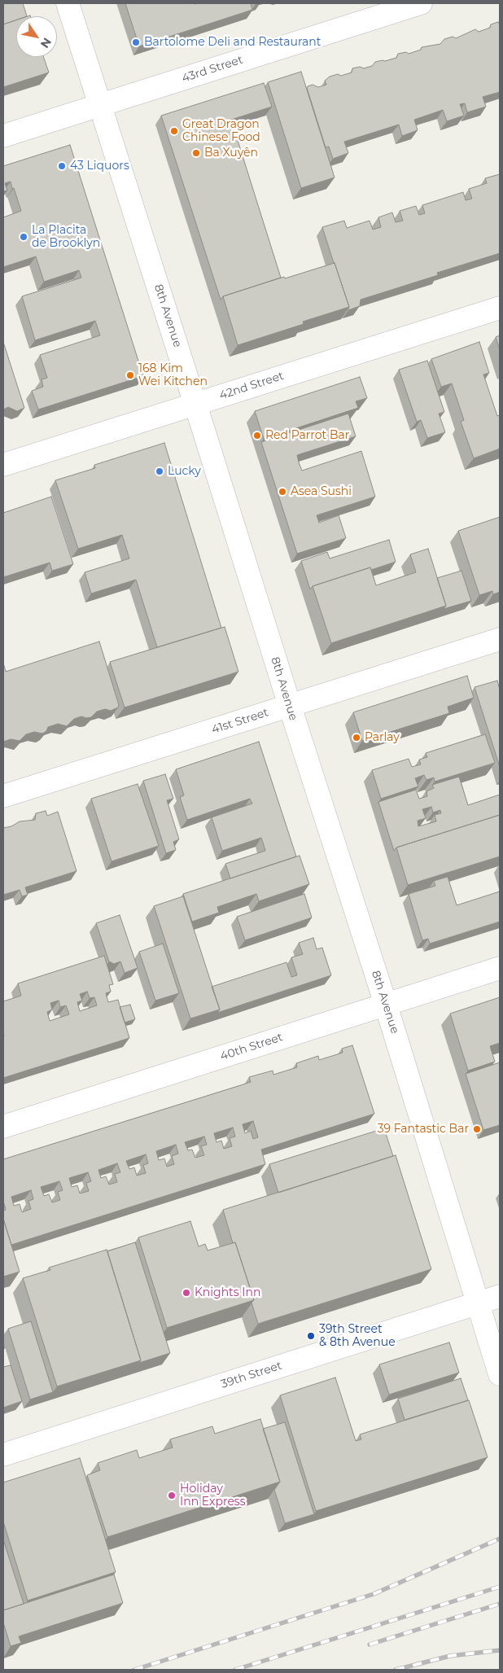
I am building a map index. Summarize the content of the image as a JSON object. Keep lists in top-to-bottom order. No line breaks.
{"streets":{"street":["43rd Street","8th Avenue","42nd Street","41st Street","40th Street","39th Street"]},"crossings":[["43rd Street","8th Avenue"],["8th Avenue","42nd Street"],["8th Avenue","41st Street"],["8th Avenue","40th Street"],["8th Avenue","39th Street"]],"places":["Bartolome Deli and Restaurant","Great Dragon Chinese Food","Ba Xuyên","43 Liquors","La Placita de Brooklyn","168 Kim Wei Kitchen","Red Parrot Bar","Lucky","Asea Sushi","Parlay","39 Fantastic Bar","Knights Inn","39th Street & 8th Avenue","Holiday Inn Express"],"north":"bottom right"}
